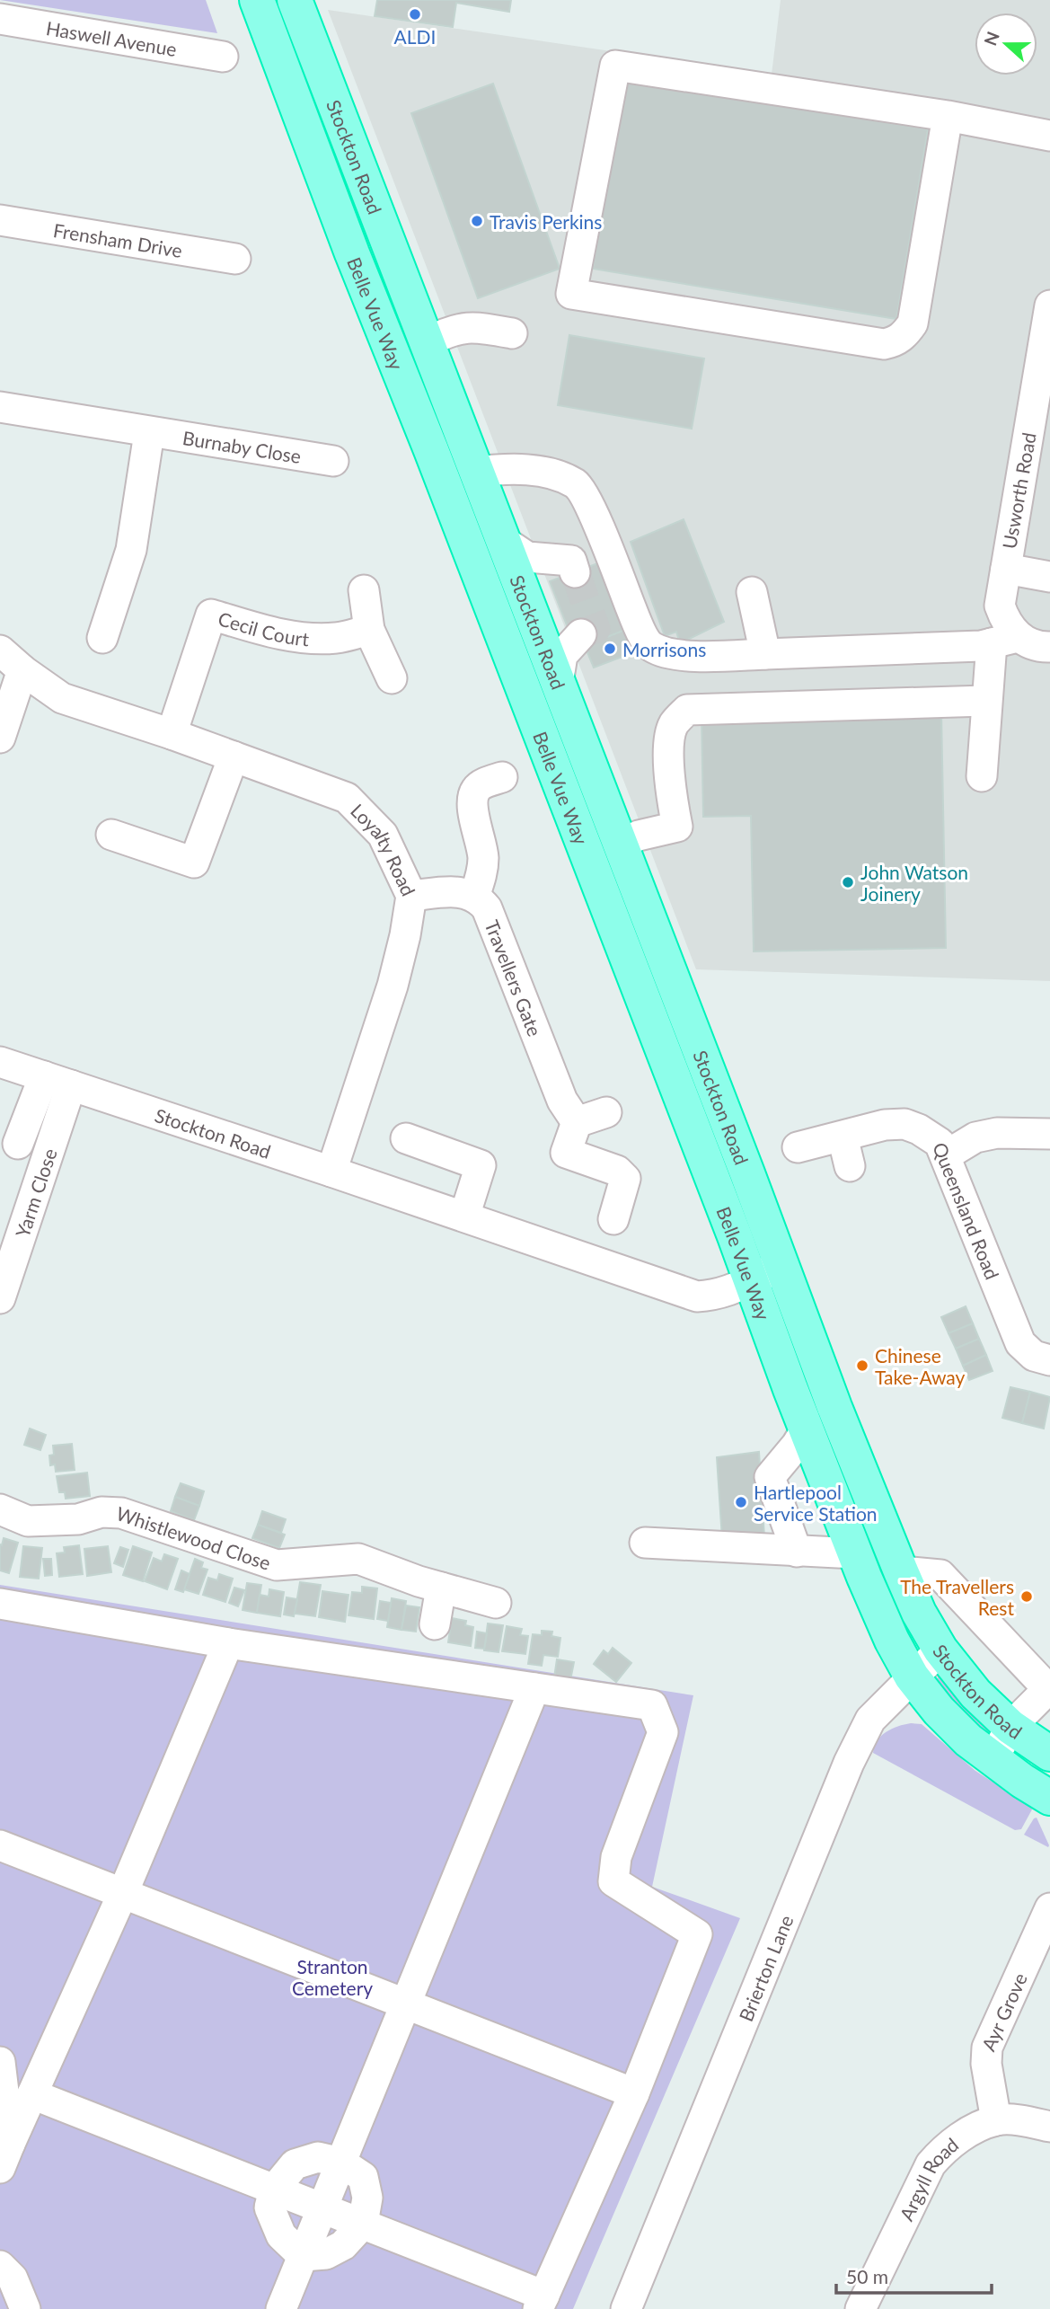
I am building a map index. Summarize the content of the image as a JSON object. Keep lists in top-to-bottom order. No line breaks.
{"streets":{"highway":["Stockton Road","Belle Vue Way"],"street":["Haswell Avenue","Frensham Drive","Burnaby Close","Usworth Road","Cecil Court","Loyalty Road","Travellers Gate","Yarm Close","Queensland Road","Whistlewood Close","Brierton Lane","Ayr Grove","Argyll Road"]},"crossings":[["Stockton Road","Belle Vue Way"],["Stockton Road","Loyalty Road"],["Stockton Road","Yarm Close"],["Stockton Road","Brierton Lane"],["Cecil Court","Loyalty Road"],["Ayr Grove","Argyll Road"]],"parks":["Stranton Cemetery"],"places":["ALDI","Travis Perkins","Morrisons","John Watson Joinery","Chinese Take-Away","Hartlepool Service Station","The Travellers Rest"],"scale_bar":"50 m","north":"left"}
